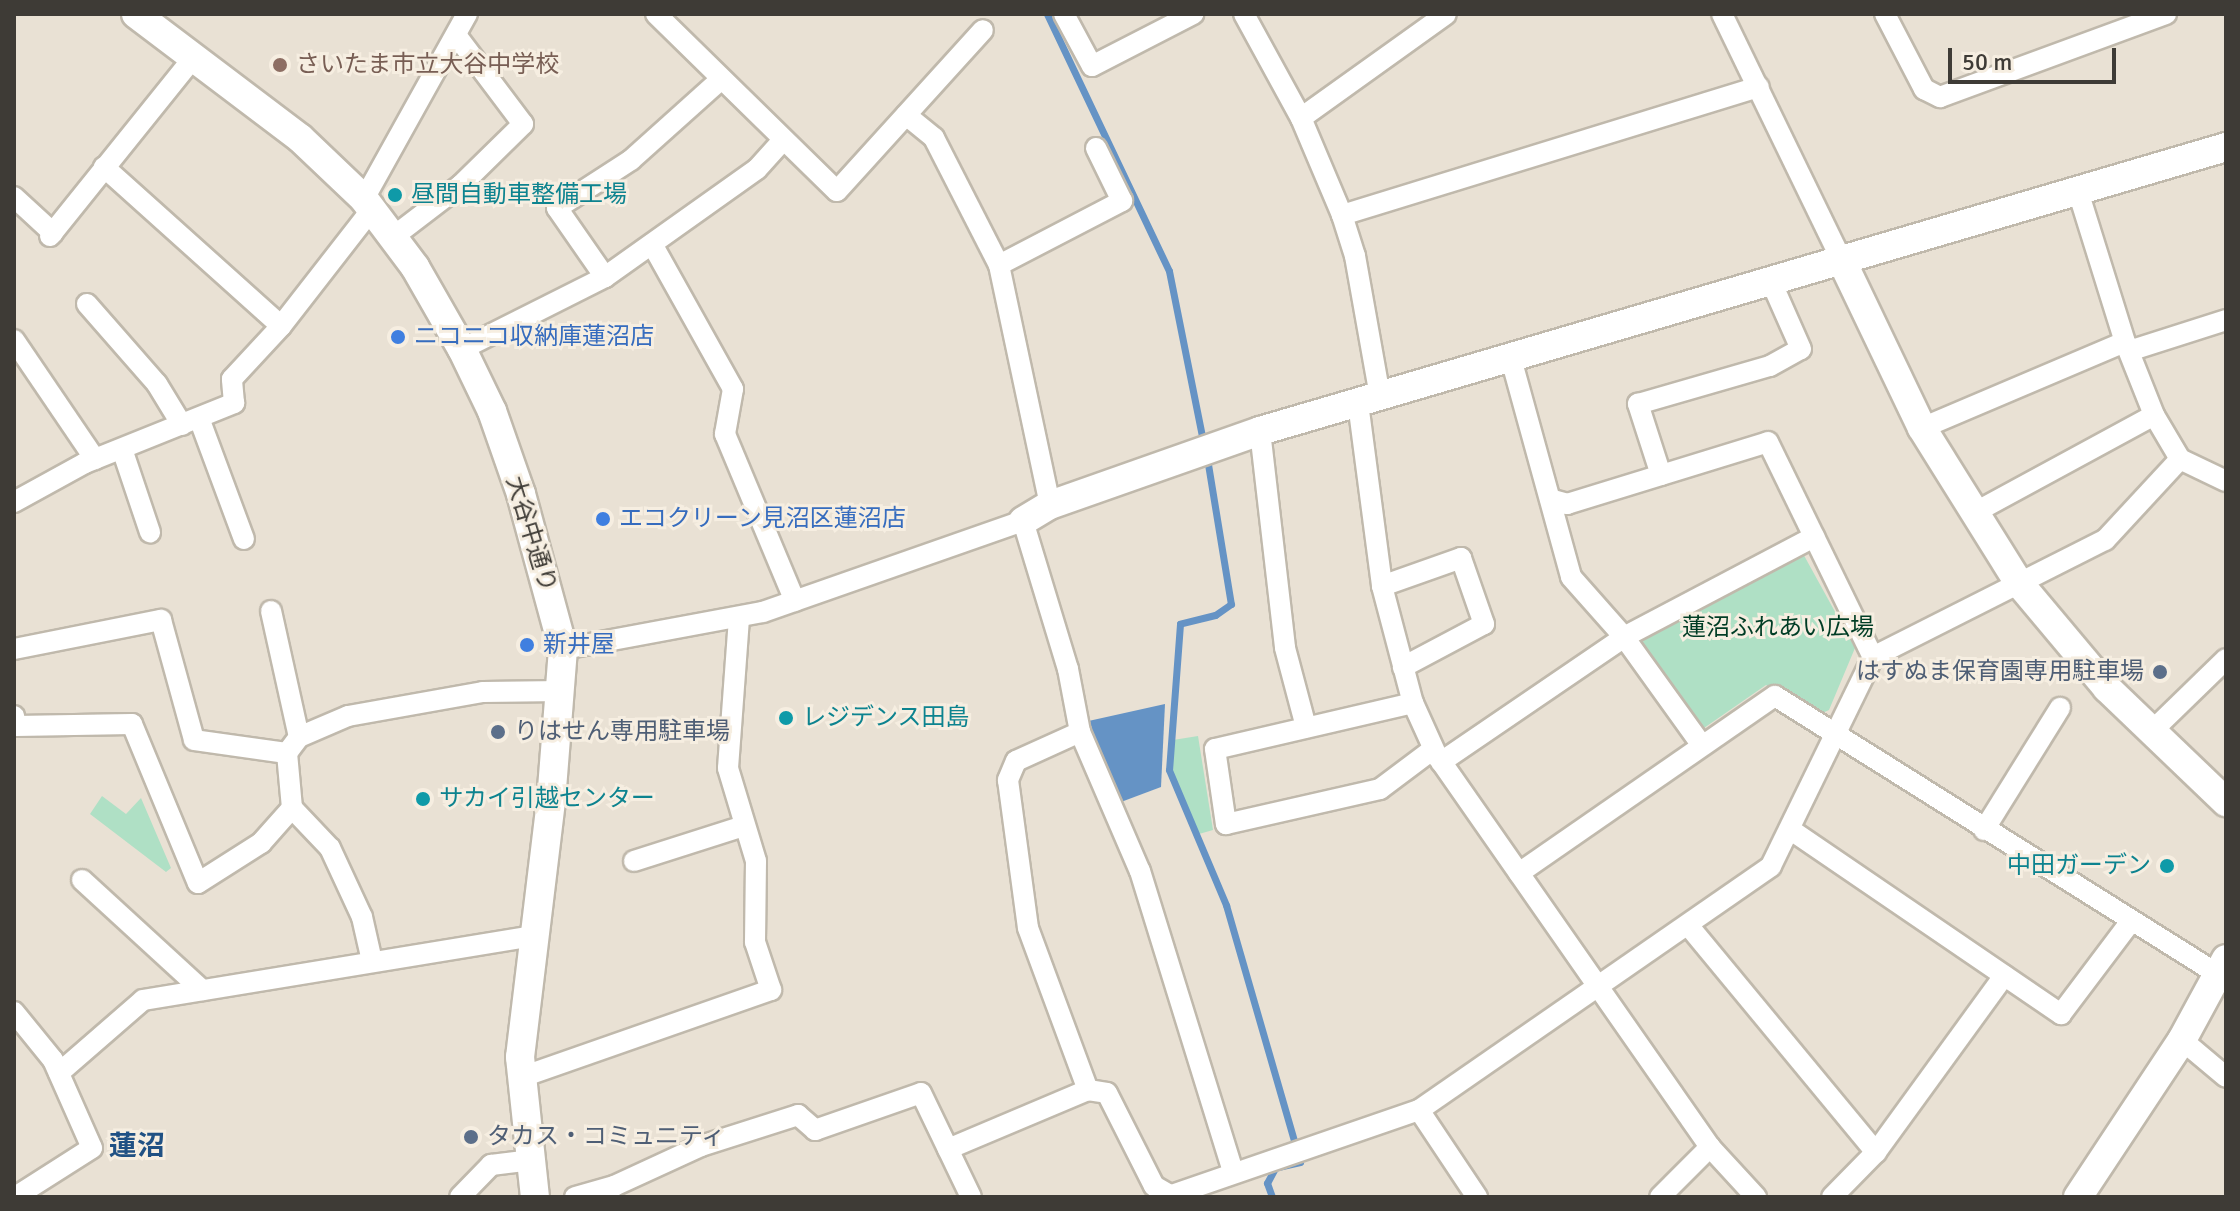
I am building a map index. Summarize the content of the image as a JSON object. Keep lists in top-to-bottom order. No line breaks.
{"streets":{"street":["大谷中通り"]},"districts":["蓮沼"],"parks":["蓮沼ふれあい広場"],"places":["さいたま市立大谷中学校","昼間自動車整備工場","ニコニコ収納庫蓮沼店","エコクリーン見沼区蓮沼店","新井屋","はすぬま保育園専用駐車場","レジデンス田島","りはせん専用駐車場","サカイ引越センター","中田ガーデン","タカス・コミュニティ"],"scale_bar":"50 m"}
